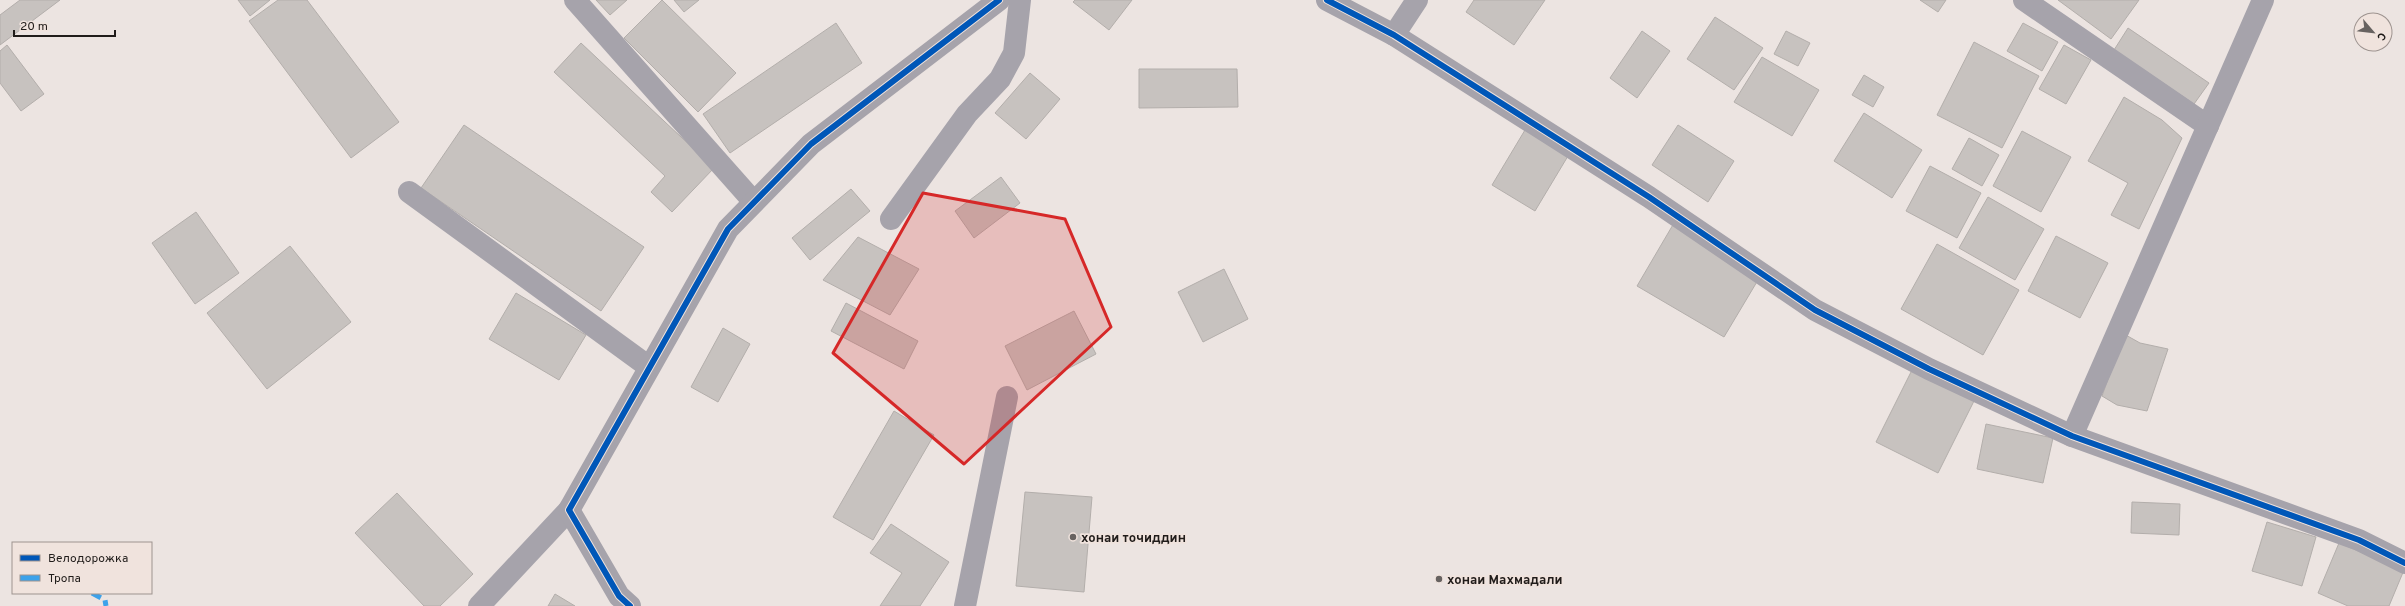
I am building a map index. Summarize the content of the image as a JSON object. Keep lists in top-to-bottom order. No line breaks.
{"places":["хонаи точиддин","хонаи Махмадали"],"legend":["Велодорожка","Тропа"],"scale_bar":"20 m","north":"bottom right"}
